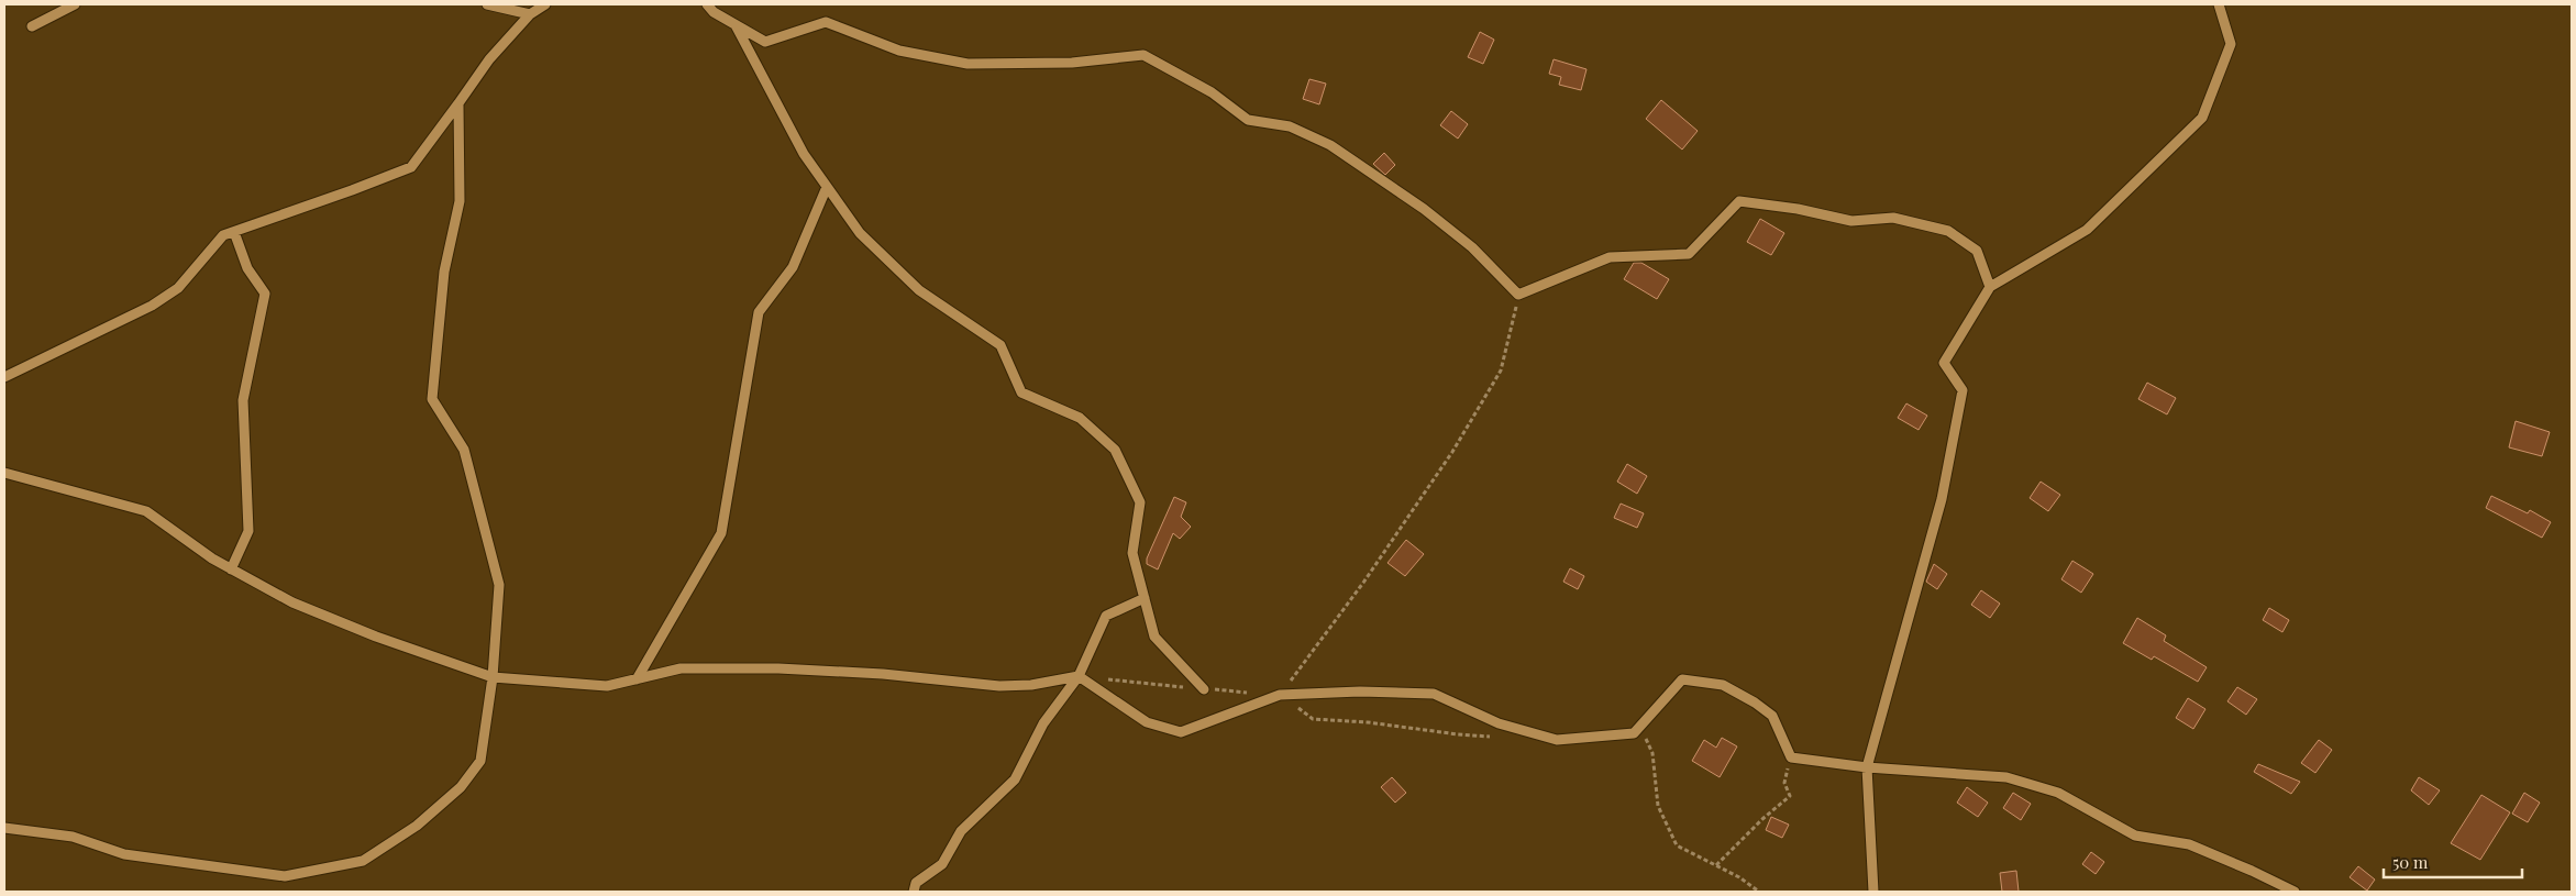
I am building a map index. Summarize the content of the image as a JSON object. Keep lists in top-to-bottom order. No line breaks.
{"scale_bar":"50 m"}
